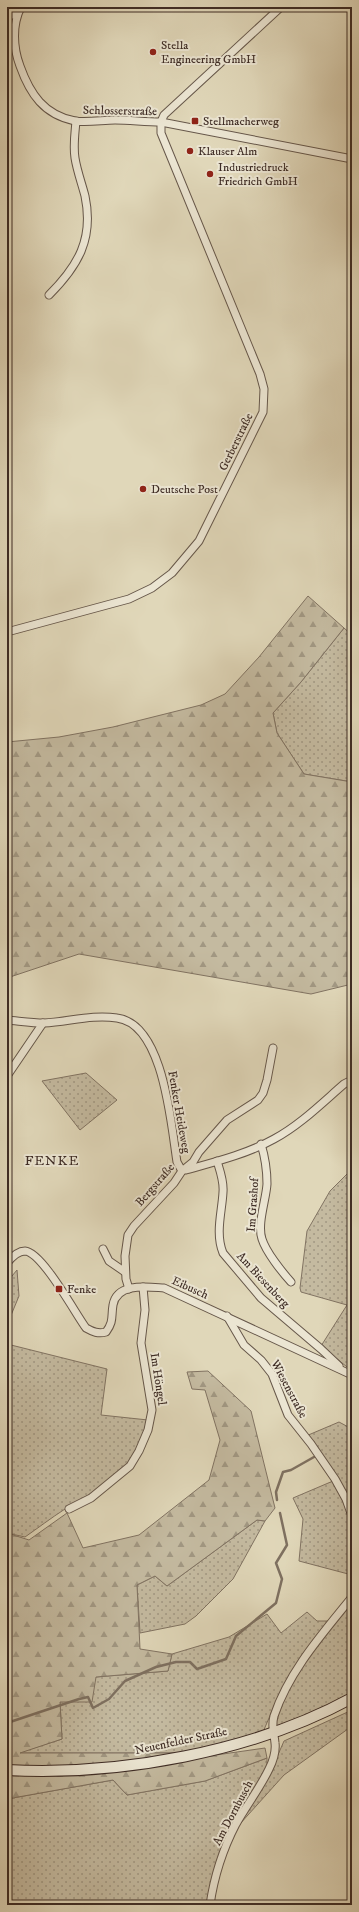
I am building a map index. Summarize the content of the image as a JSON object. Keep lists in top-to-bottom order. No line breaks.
{"streets":{"main road":["Neuenfelder Straße"],"street":["Schlosserstraße","Gerberstraße","Fenker Heideweg","Bergstraße","Im Grashof","Am Biesenberg","Eibusch","Im Höngel","Wiesenstraße","Am Dornbusch"]},"crossings":[["Schlosserstraße","Gerberstraße"],["Fenker Heideweg","Bergstraße"],["Bergstraße","Eibusch"],["Am Biesenberg","Eibusch"],["Eibusch","Im Höngel"],["Eibusch","Wiesenstraße"],["Neuenfelder Straße","Am Dornbusch"]],"districts":["FENKE"],"places":{"other":["Stella Engineering GmbH","Klauser Alm","Industriedruck Friedrich GmbH","Deutsche Post"],"transit":["Stellmacherweg","Fenke"]}}
